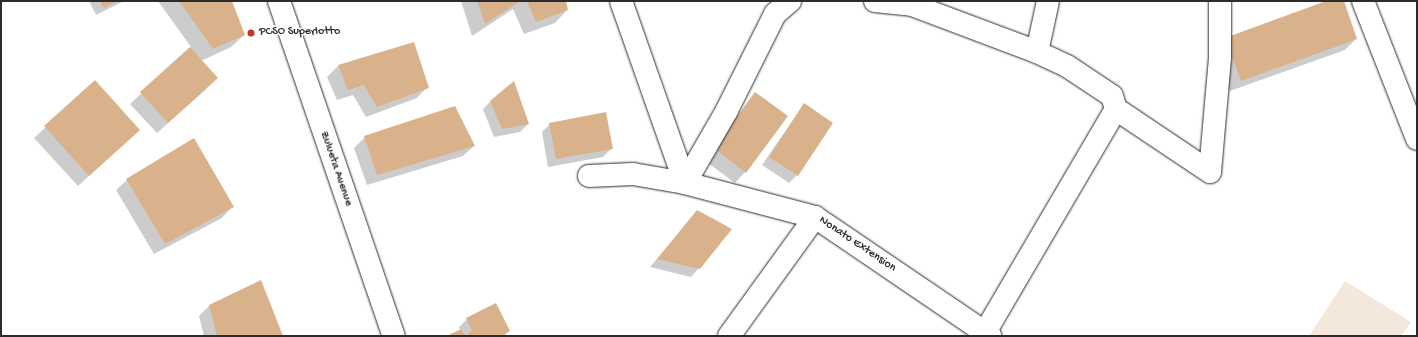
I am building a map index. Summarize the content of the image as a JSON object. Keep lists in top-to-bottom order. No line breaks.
{"streets":{"street":["Zulueta Avenue","Nonato Extension"]},"places":["PCSO Superlotto"]}
